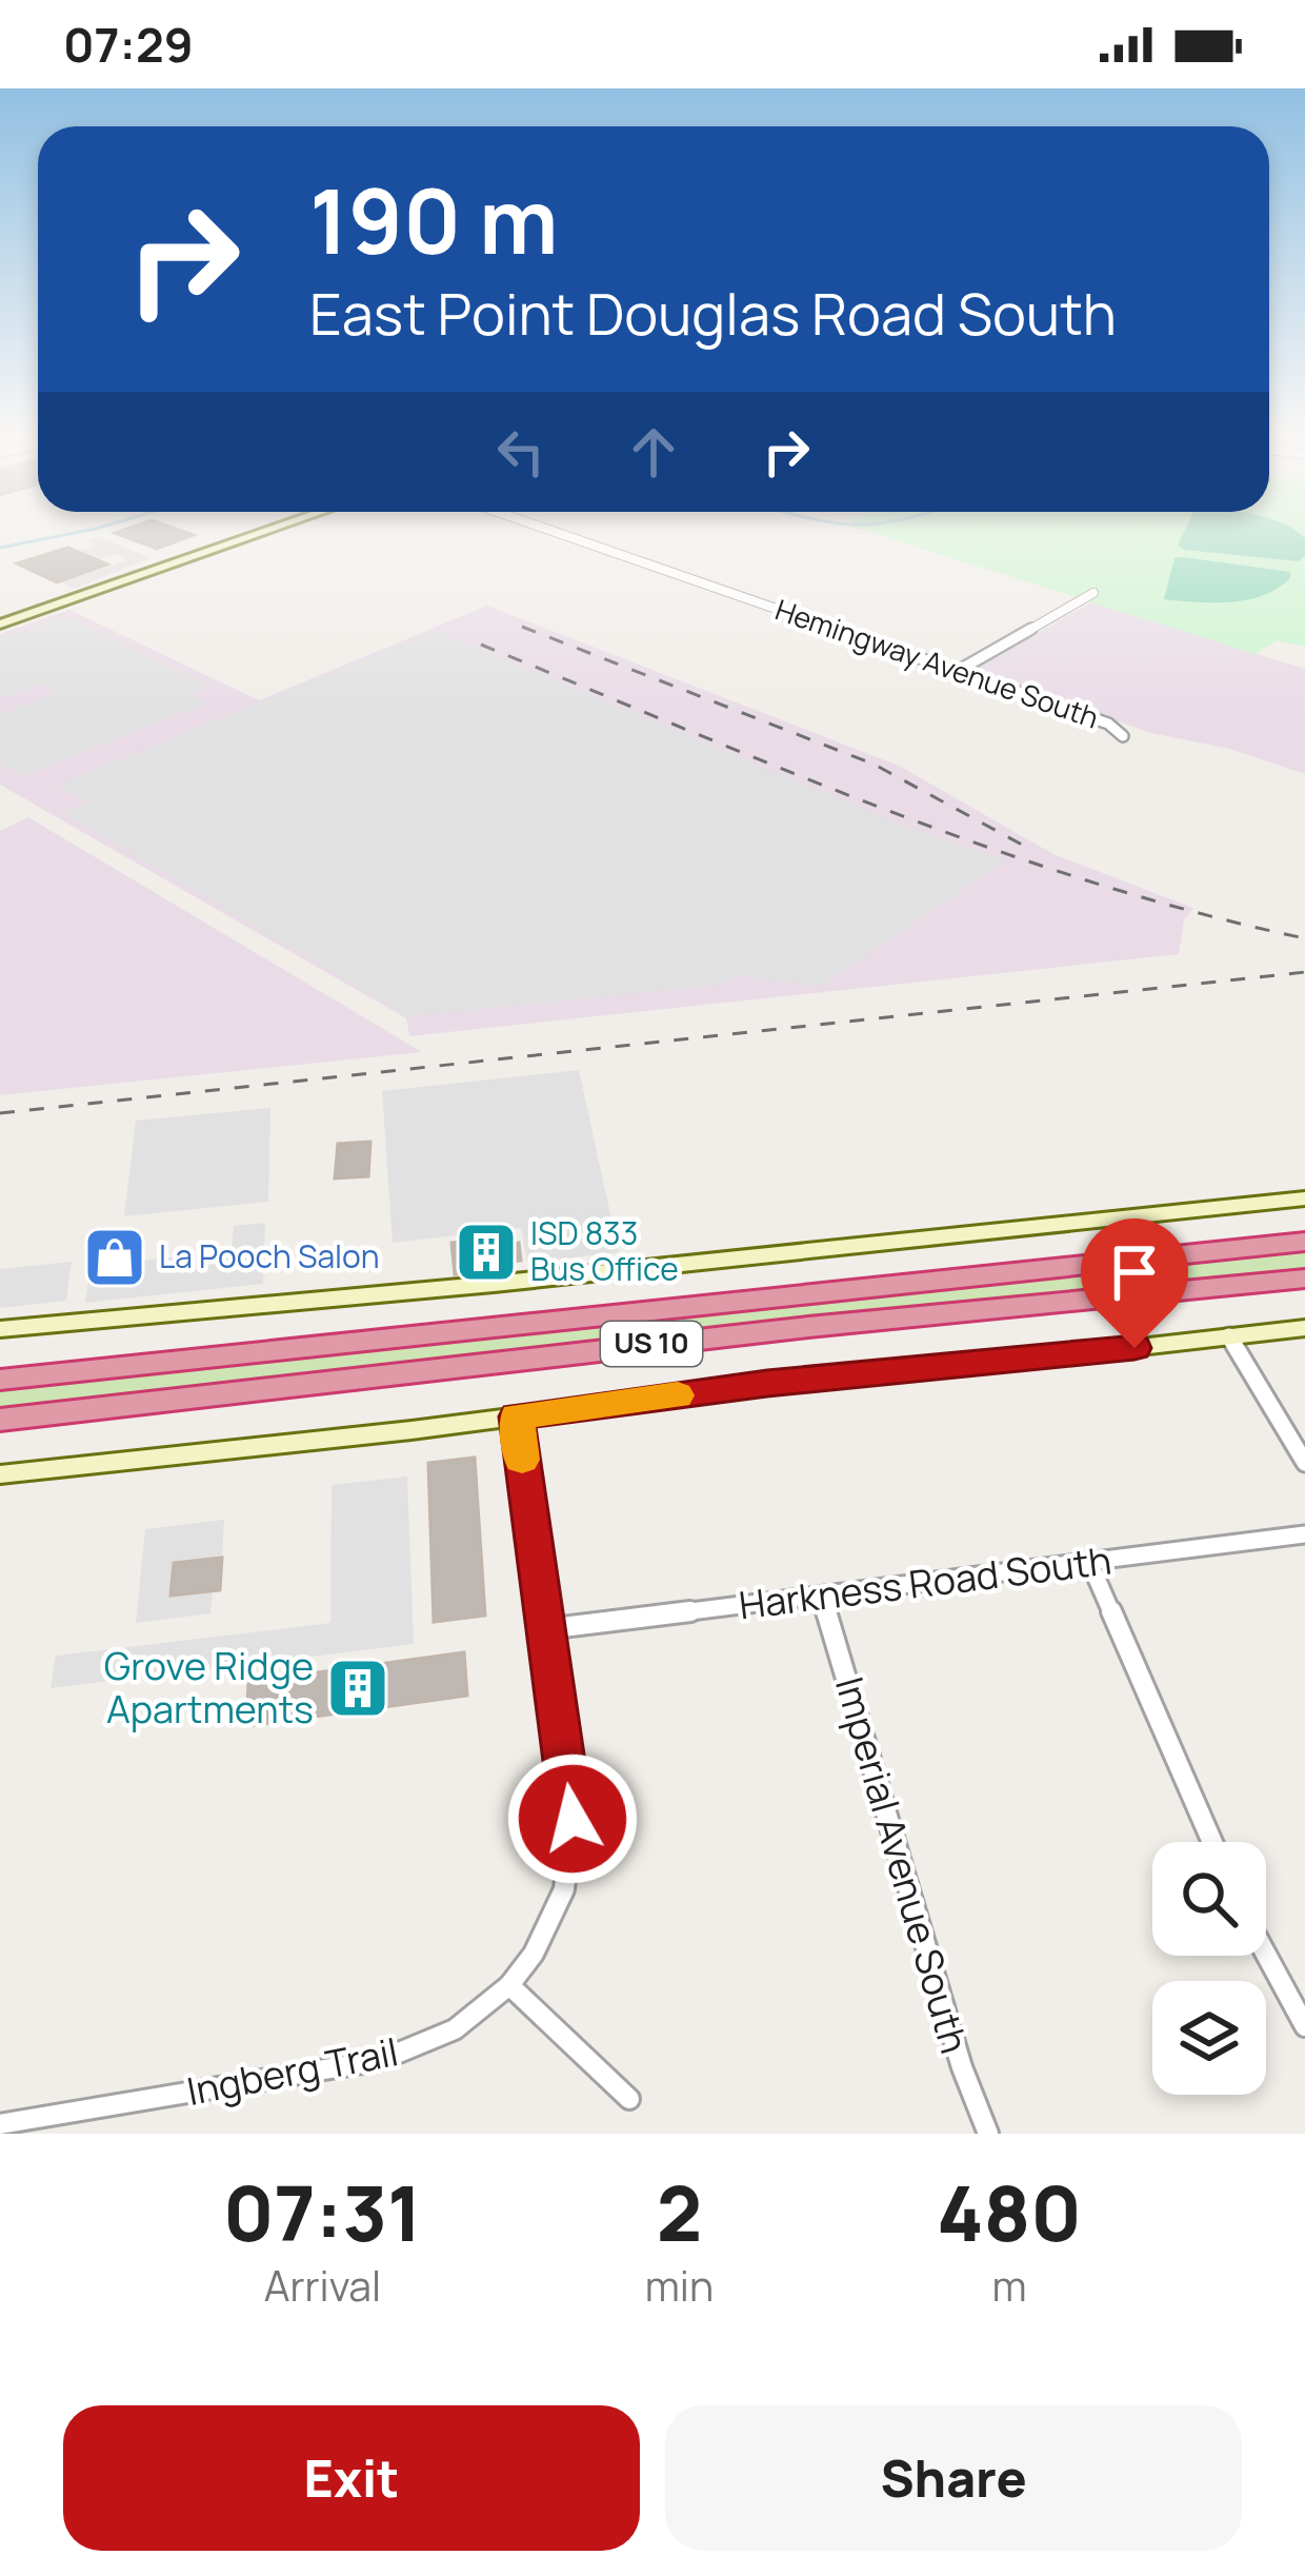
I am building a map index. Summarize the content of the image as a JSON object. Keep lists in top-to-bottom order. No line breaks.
{"streets":{"highway":["US 10"],"street":["Hemingway Avenue South","Harkness Road South","Imperial Avenue South","Ingberg Trail"]},"crossings":[["Harkness Road South","Imperial Avenue South"],["Harkness Road South","Ingberg Trail"]],"places":{"building":["ISD 833 Bus Office","Grove Ridge Apartments"],"shop":["La Pooch Salon"]},"page":{"status":"07:29","turn":["190 m","East Point Douglas Road South"],"eta":["07:31","Arrival","2","min","480","m"],"buttons":["Exit","Share"]}}
